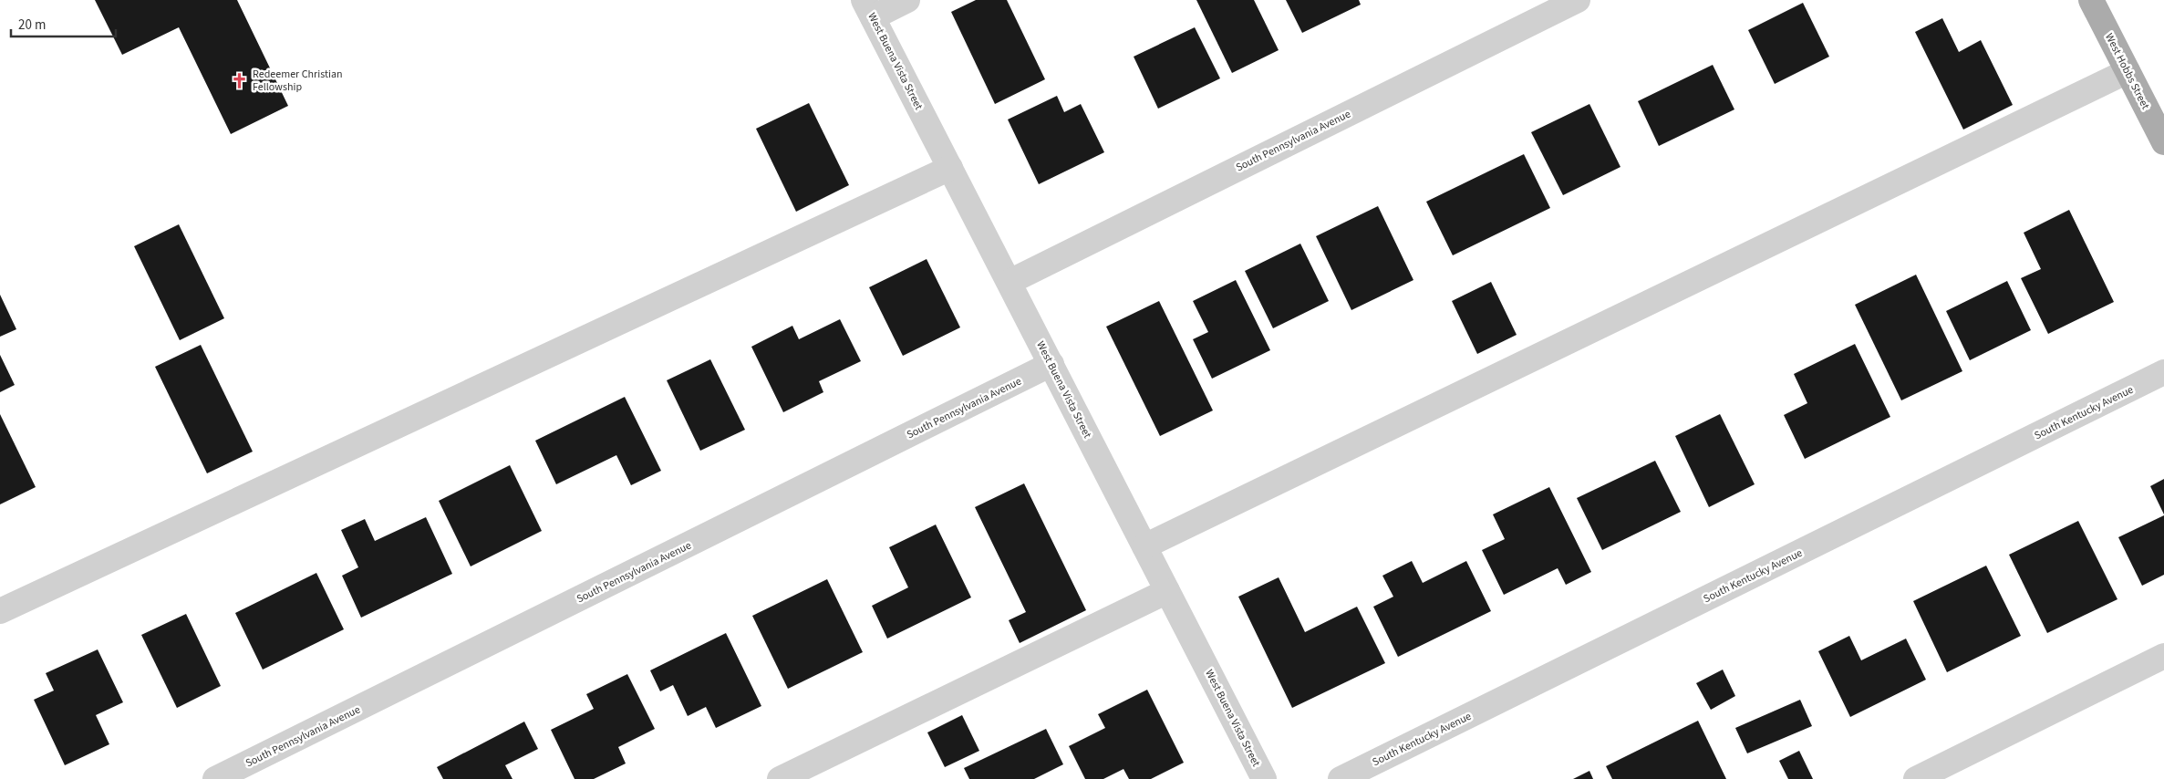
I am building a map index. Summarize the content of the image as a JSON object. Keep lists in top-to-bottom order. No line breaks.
{"streets":{"main road":["West Hobbs Street"],"street":["West Buena Vista Street","South Pennsylvania Avenue","South Kentucky Avenue"]},"crossings":[["West Buena Vista Street","South Pennsylvania Avenue"]],"places":{"church":["Redeemer Christian Fellowship"]},"scale_bar":"20 m"}
